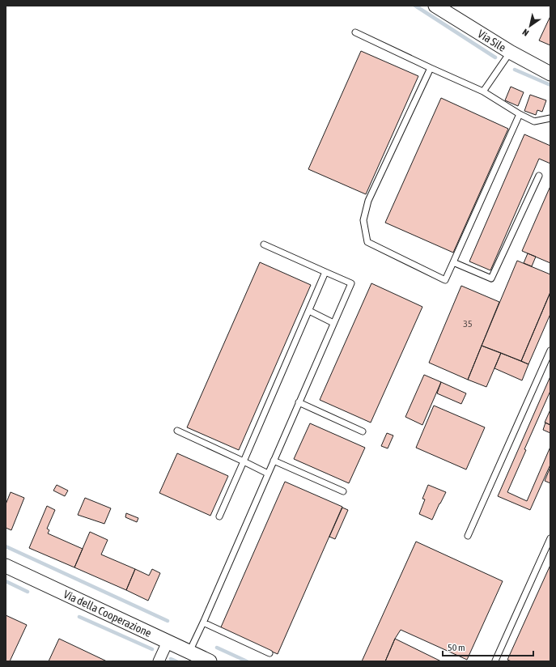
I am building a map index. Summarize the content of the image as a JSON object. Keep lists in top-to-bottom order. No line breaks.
{"streets":{"street":["Via Sile","Via della Cooperazione"]},"house_numbers":["35"],"scale_bar":"50 m","north":"bottom left"}
